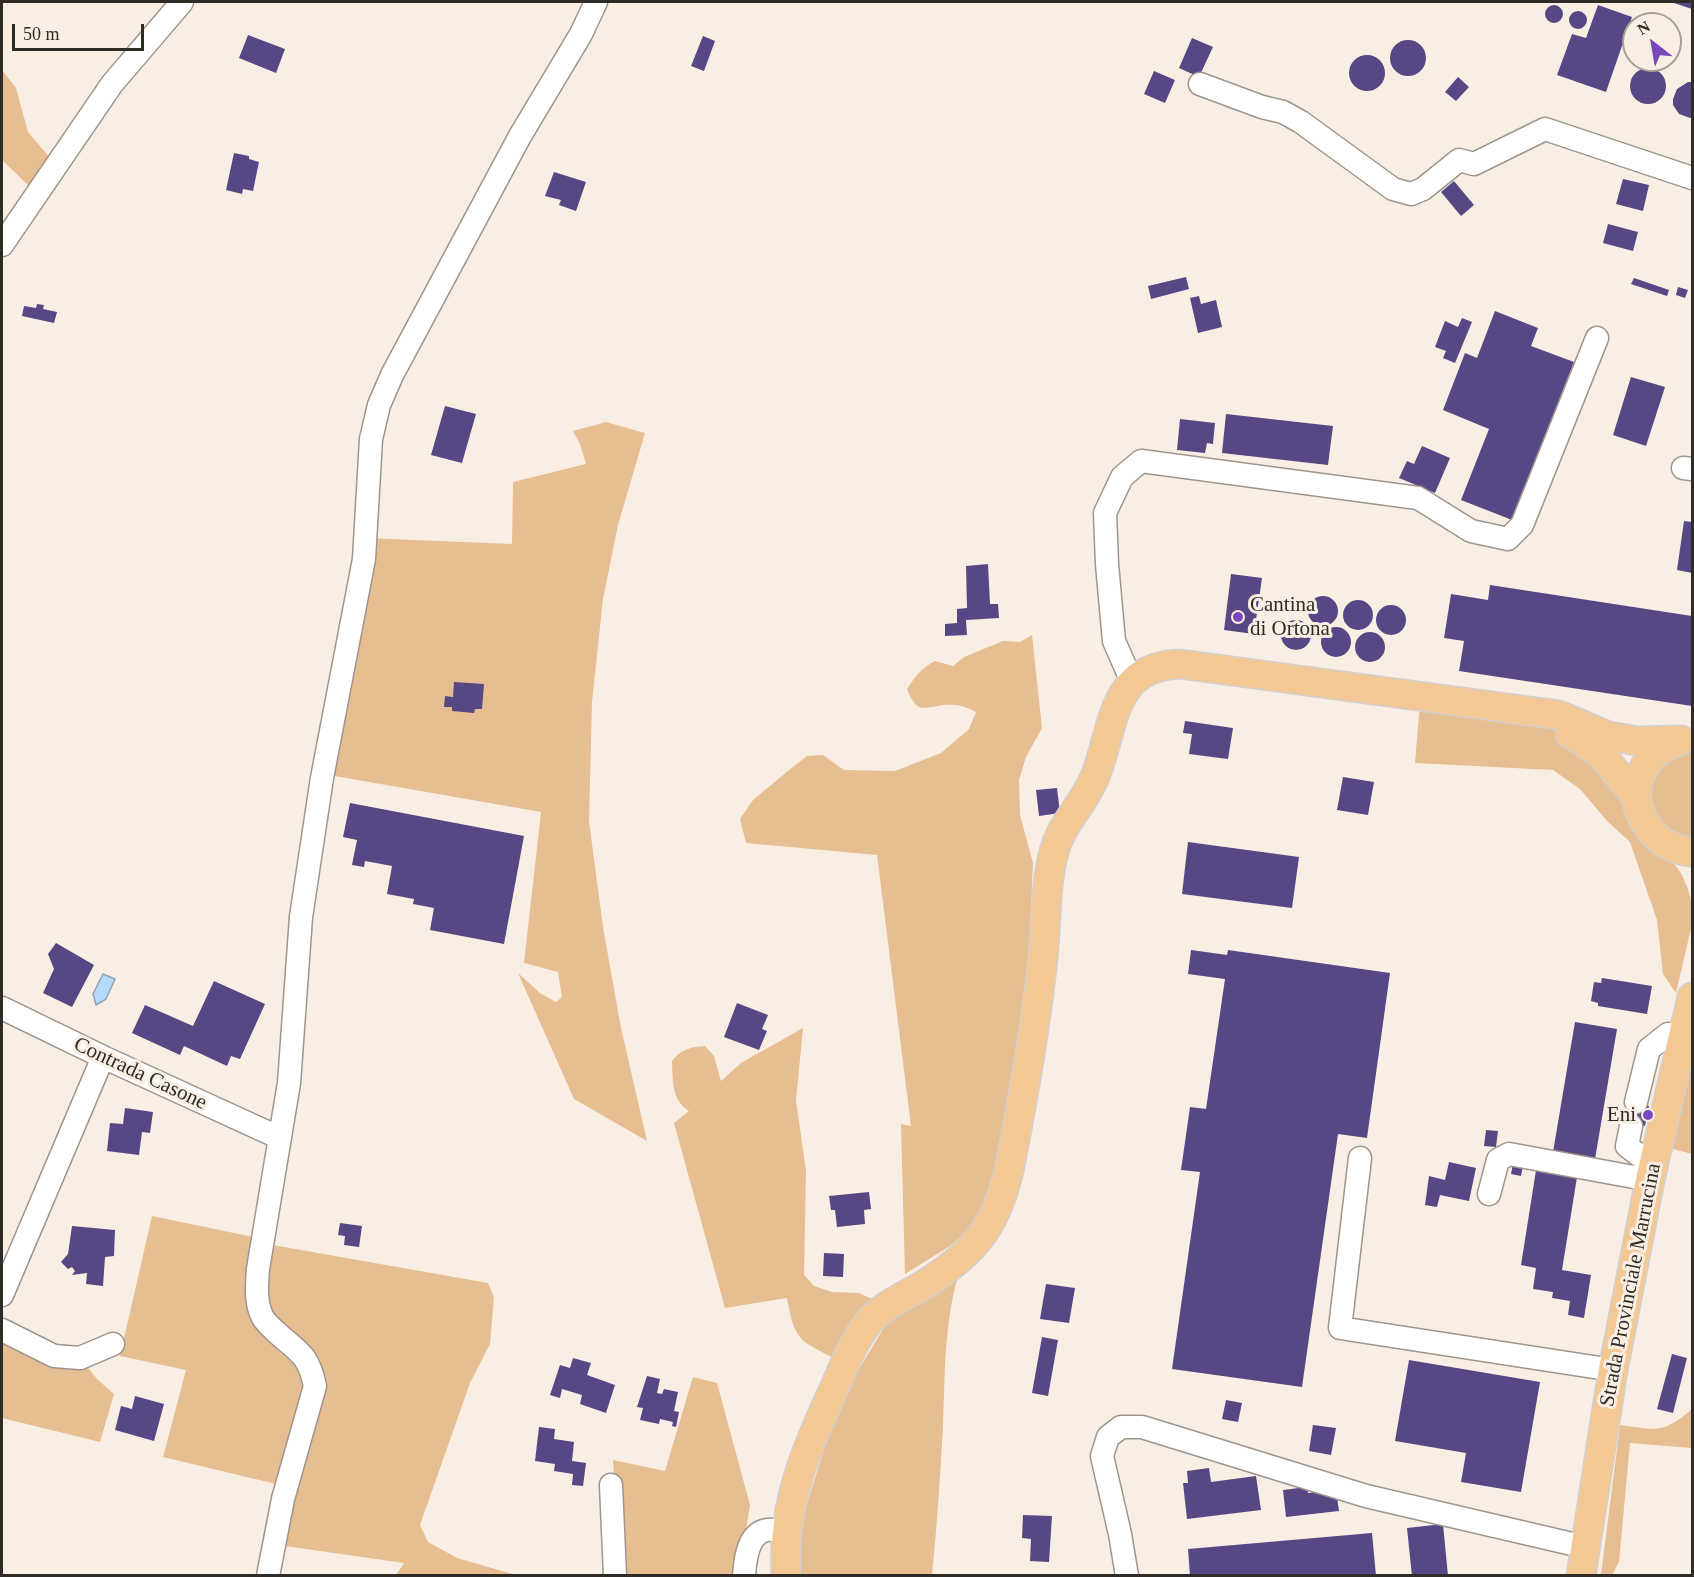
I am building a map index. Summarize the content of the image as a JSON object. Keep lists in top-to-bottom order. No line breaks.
{"streets":{"main road":["Strada Provinciale Marrucina"],"street":["Contrada Casone"]},"places":["Cantina di Ortona","Eni"],"scale_bar":"50 m","north":"top left"}
